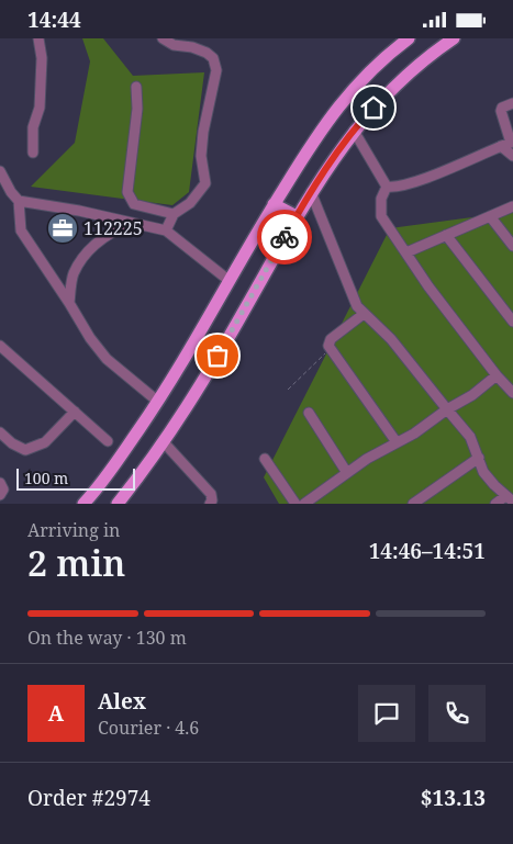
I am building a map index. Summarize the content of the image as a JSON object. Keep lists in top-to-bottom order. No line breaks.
{"places":{"office":["112225"]},"scale_bar":"100 m","page":{"status":"14:44","scale":"100 m","heading":["2 min","Arriving in","14:46–14:51"],"panel":["Alex","Courier · 4.6","Order #2974","$13.13"],"bar":"On the way · 130 m","round":"A"}}
